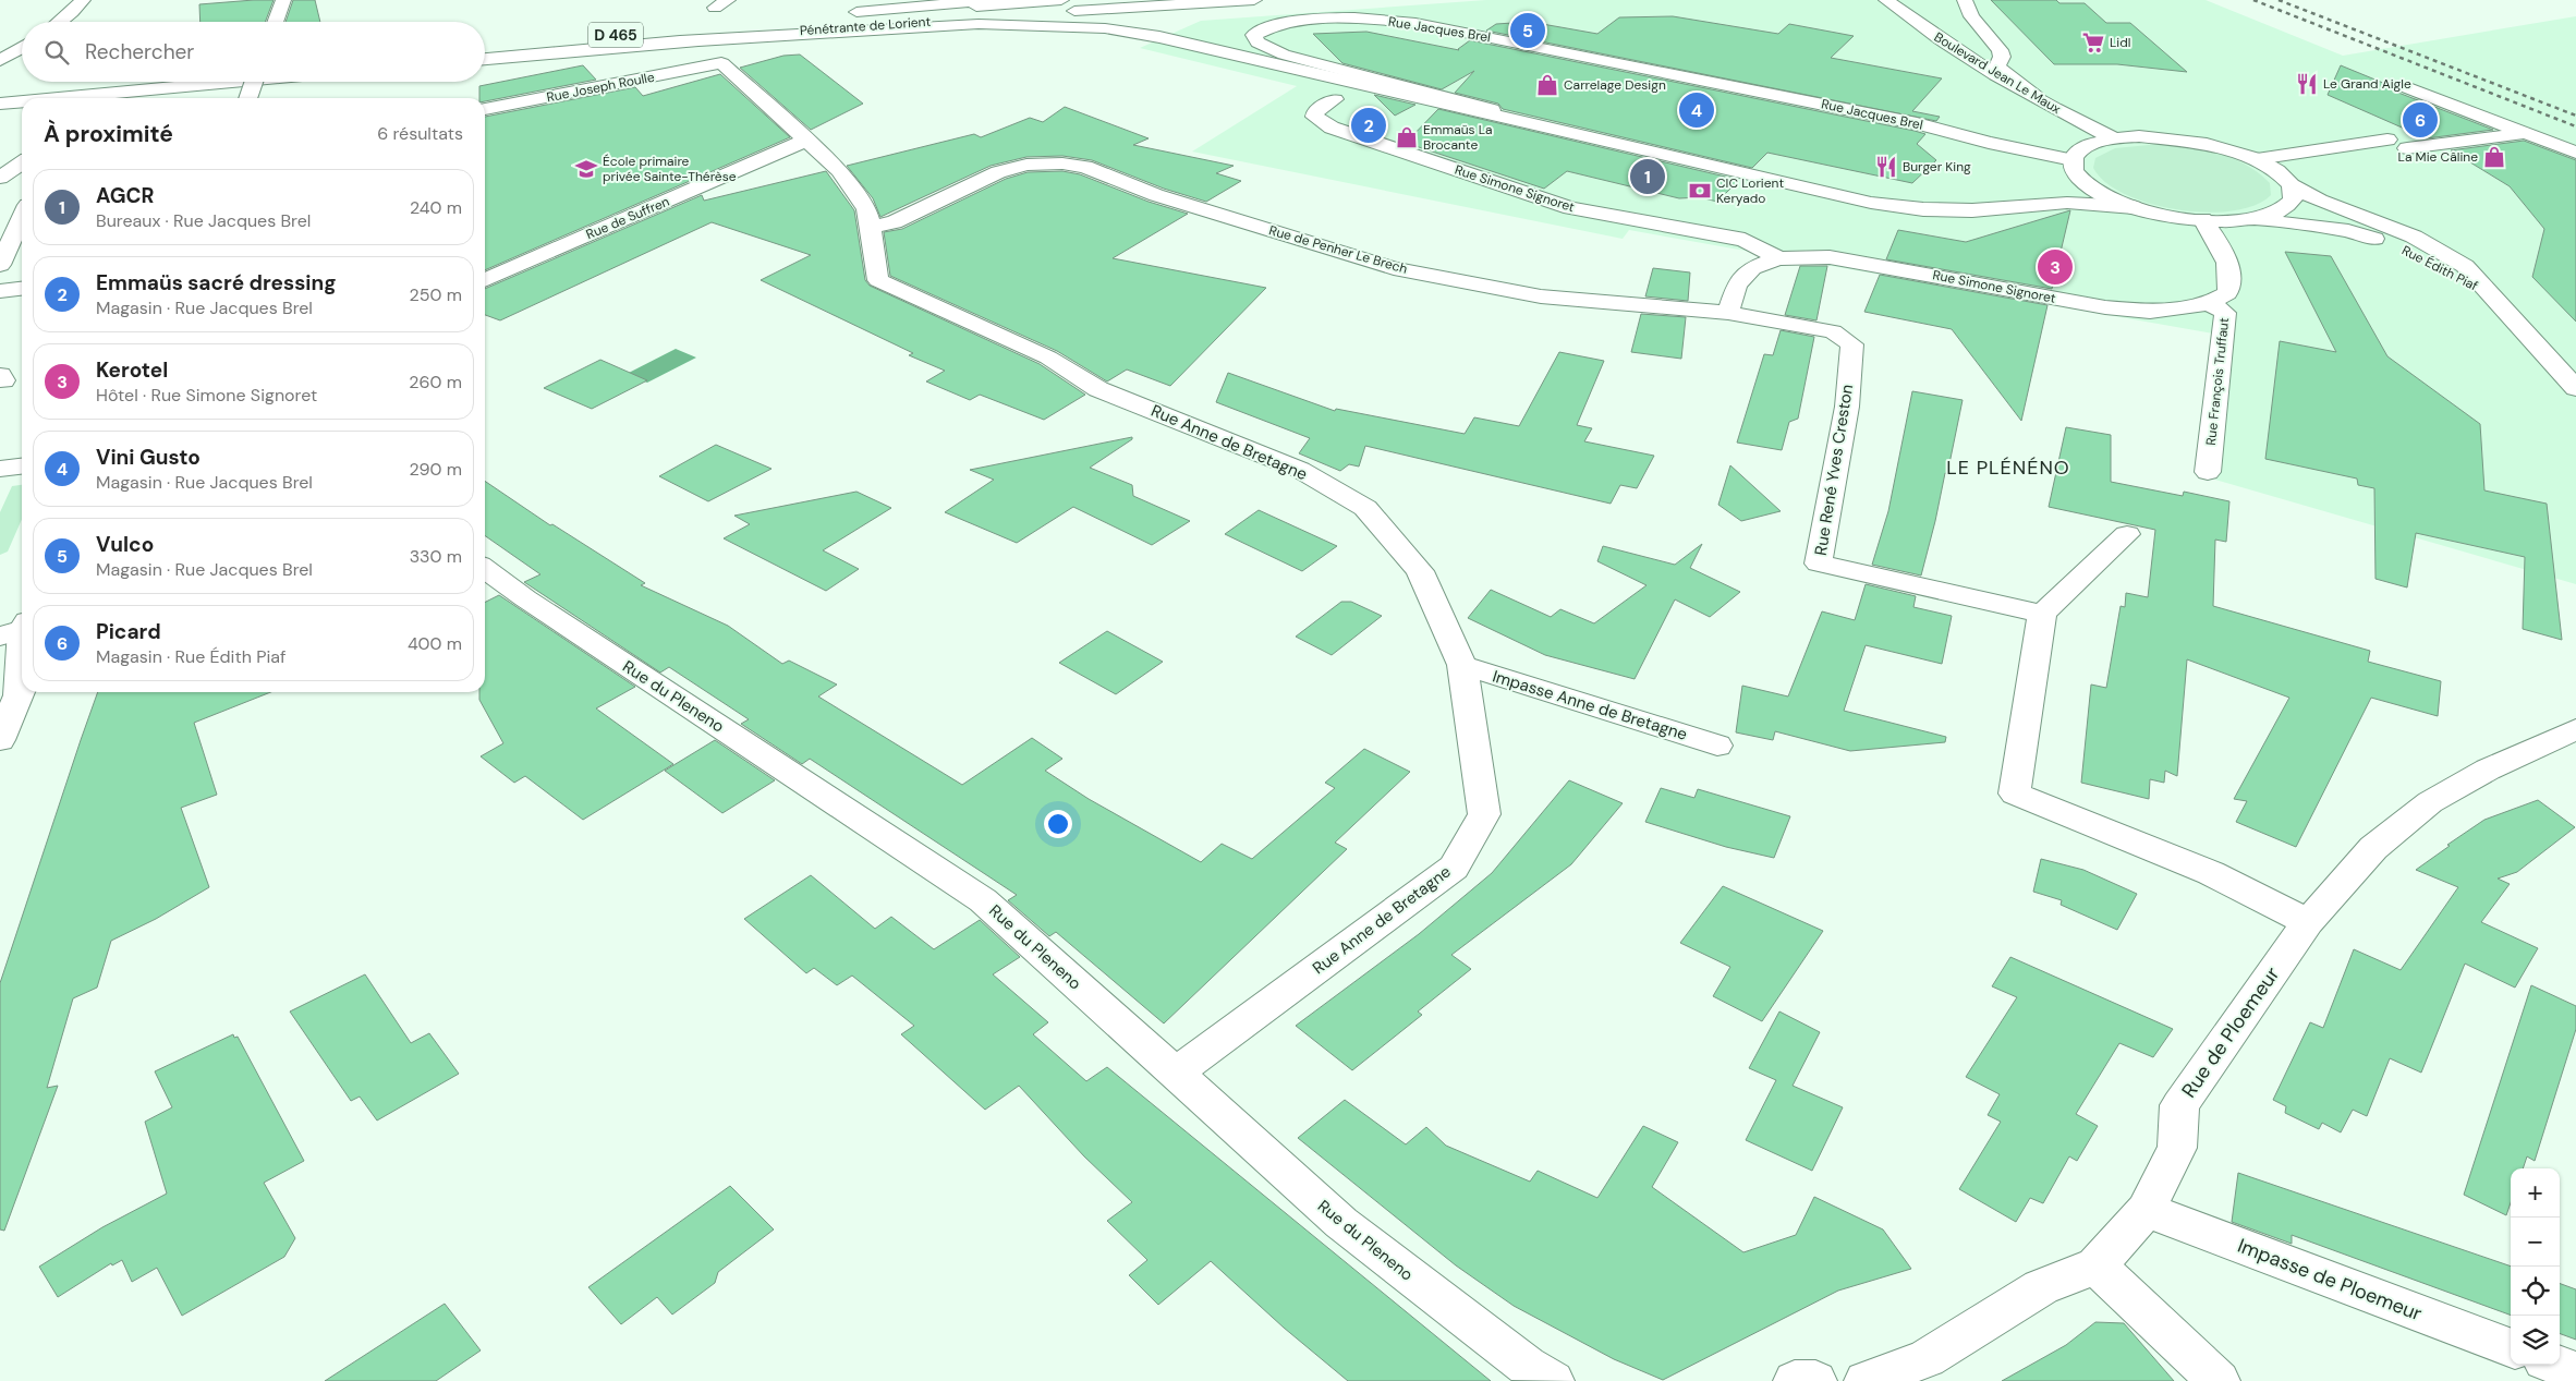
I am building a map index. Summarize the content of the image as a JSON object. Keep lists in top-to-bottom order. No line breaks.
{"streets":{"main road":["Pénétrante de Lorient","Rue Jacques Brel","D 465","Boulevard Jean Le Maux","Rue Joseph Roulle","Rue Simone Signoret","Rue de Suffren","Rue de Penher Le Brech","Rue Édith Piaf","Rue François Truffaut","Rue Anne de Bretagne","Rue René Yves Creston","Rue du Pleneno","Impasse Anne de Bretagne","Rue de Ploemeur","Impasse de Ploemeur"]},"crossings":[["Rue Joseph Roulle","Rue Anne de Bretagne"],["Rue Simone Signoret","Rue de Penher Le Brech"],["Rue Simone Signoret","Rue François Truffaut"],["Rue de Suffren","Rue Anne de Bretagne"],["Rue de Penher Le Brech","Rue Anne de Bretagne"],["Rue de Penher Le Brech","Rue René Yves Creston"],["Rue Anne de Bretagne","Rue du Pleneno"],["Rue Anne de Bretagne","Impasse Anne de Bretagne"],["Rue de Ploemeur","Impasse de Ploemeur"]],"districts":["LE PLÉNÉNO"],"places":{"supermarket":["Lidl"],"restaurant":["Le Grand Aigle","Burger King"],"shop":["Carrelage Design","Emmaüs La Brocante","La Mie Câline"],"school or university":["École primaire privée Sainte-Thérèse"],"bank":["CIC Lorient Keryado"]},"page":{"pins":["5","4","6","2","1","3"],"search":"Rechercher","heading":["À proximité","6 résultats"],"list":[{"mark":"1","name":"AGCR","note":"Bureaux · Rue Jacques Brel","value":"240 m"},{"mark":"2","name":"Emmaüs sacré dressing","note":"Magasin · Rue Jacques Brel","value":"250 m"},{"mark":"3","name":"Kerotel","note":"Hôtel · Rue Simone Signoret","value":"260 m"},{"mark":"4","name":"Vini Gusto","note":"Magasin · Rue Jacques Brel","value":"290 m"},{"mark":"5","name":"Vulco","note":"Magasin · Rue Jacques Brel","value":"330 m"},{"mark":"6","name":"Picard","note":"Magasin · Rue Édith Piaf","value":"400 m"}],"map_buttons":["+","−"]}}
